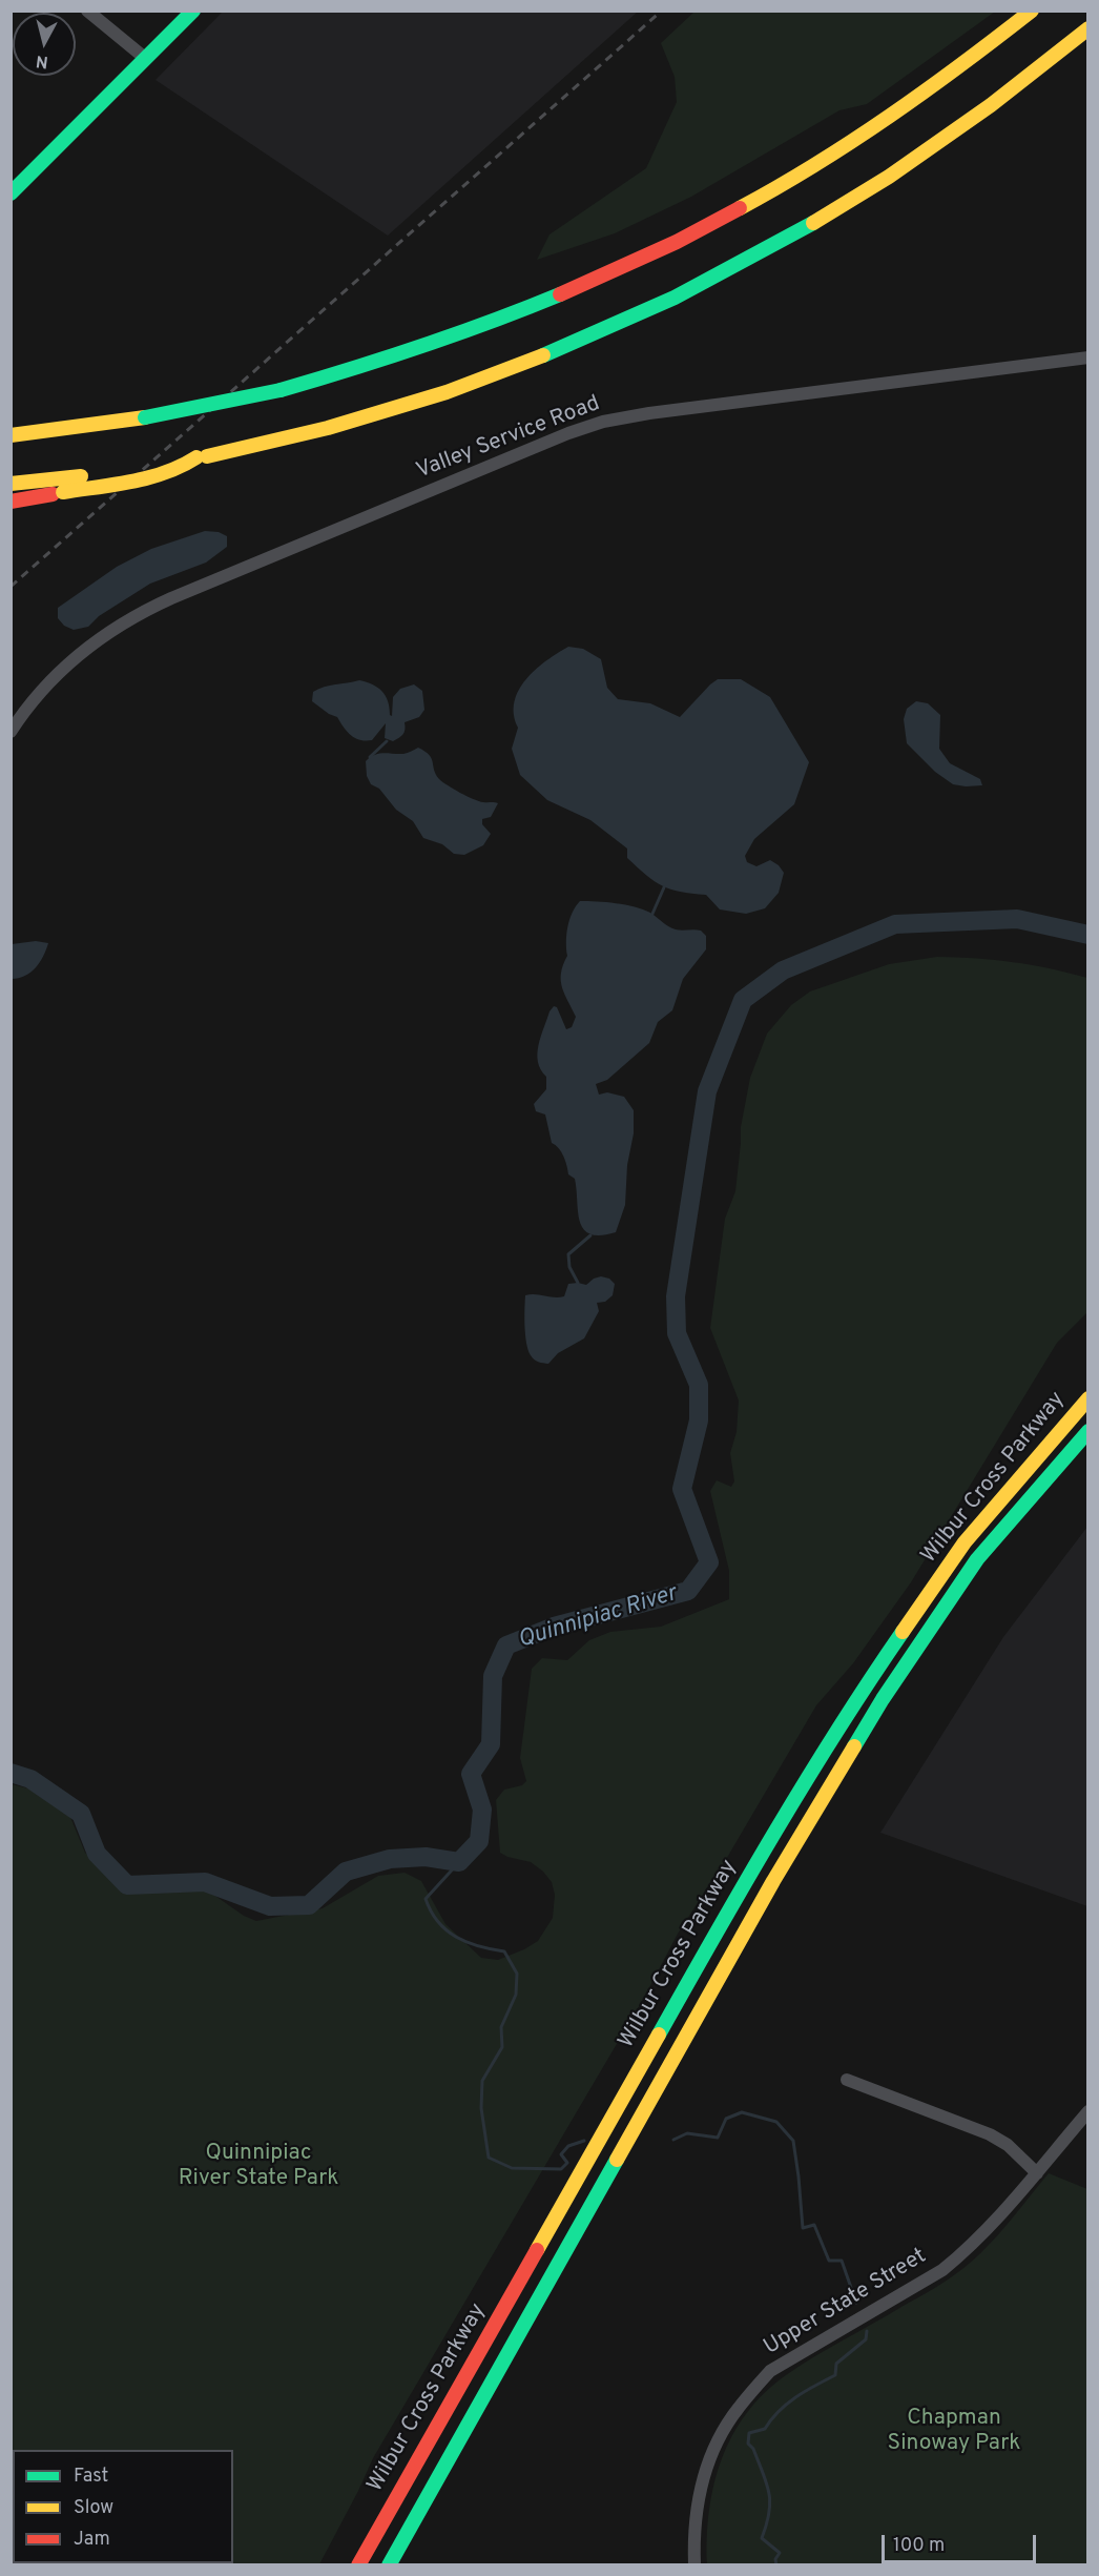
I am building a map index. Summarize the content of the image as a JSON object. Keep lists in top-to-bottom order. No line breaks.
{"streets":{"main road":["Wilbur Cross Parkway"],"street":["Valley Service Road","Upper State Street"]},"water":["Quinnipiac River"],"parks":["Quinnipiac River State Park","Chapman Sinoway Park"],"legend":["Fast","Slow","Jam"],"scale_bar":"100 m","north":"bottom"}
